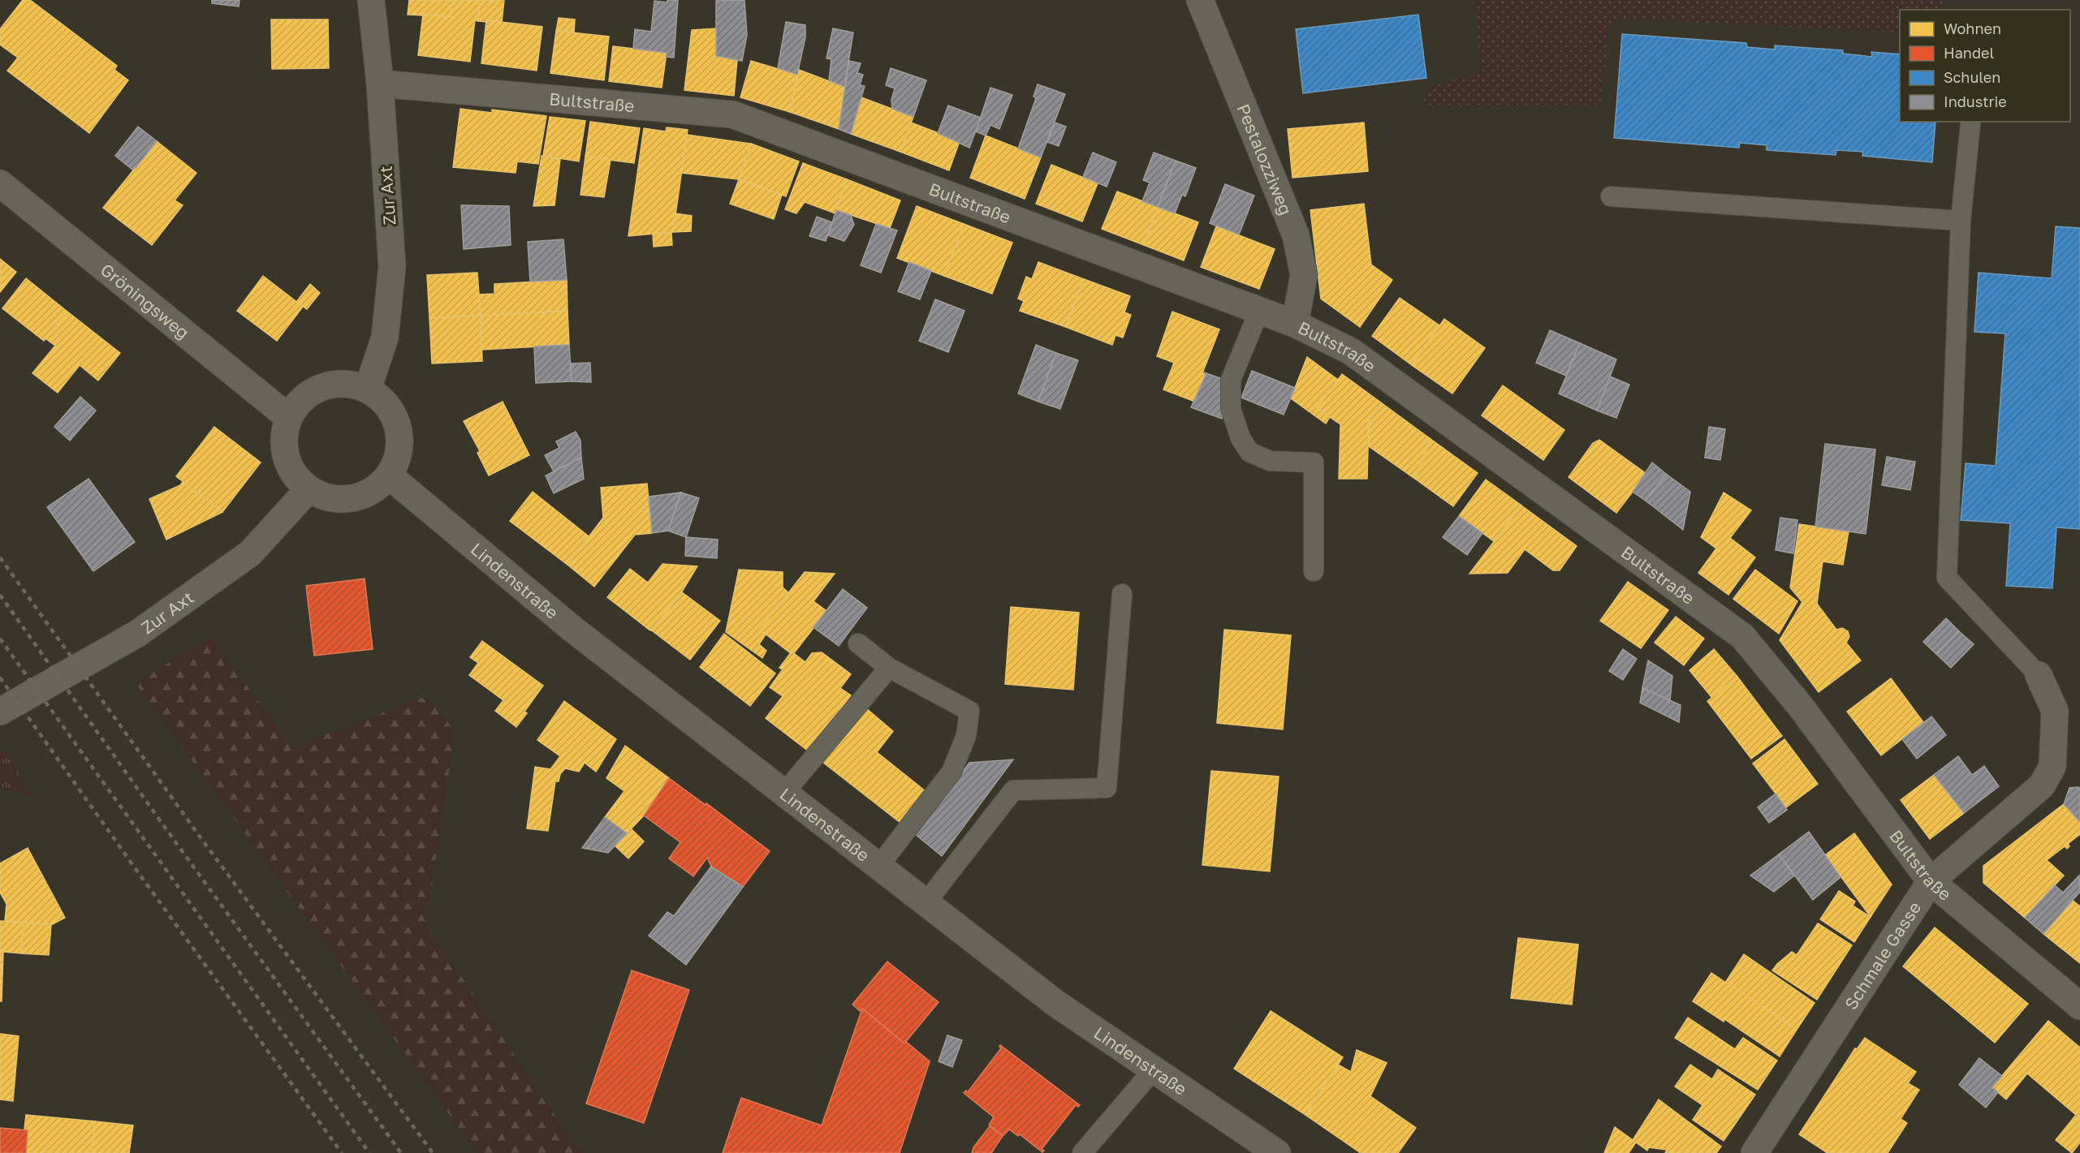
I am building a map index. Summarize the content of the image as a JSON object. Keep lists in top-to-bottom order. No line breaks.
{"streets":{"street":["Bultstraße","Pestalozziweg","Zur Axt","Gröningsweg","Lindenstraße","Schmale Gasse"]},"crossings":[["Bultstraße","Pestalozziweg"],["Bultstraße","Zur Axt"],["Bultstraße","Schmale Gasse"],["Zur Axt","Gröningsweg"],["Zur Axt","Lindenstraße"],["Gröningsweg","Lindenstraße"]],"legend":["Wohnen","Handel","Schulen","Industrie"]}
